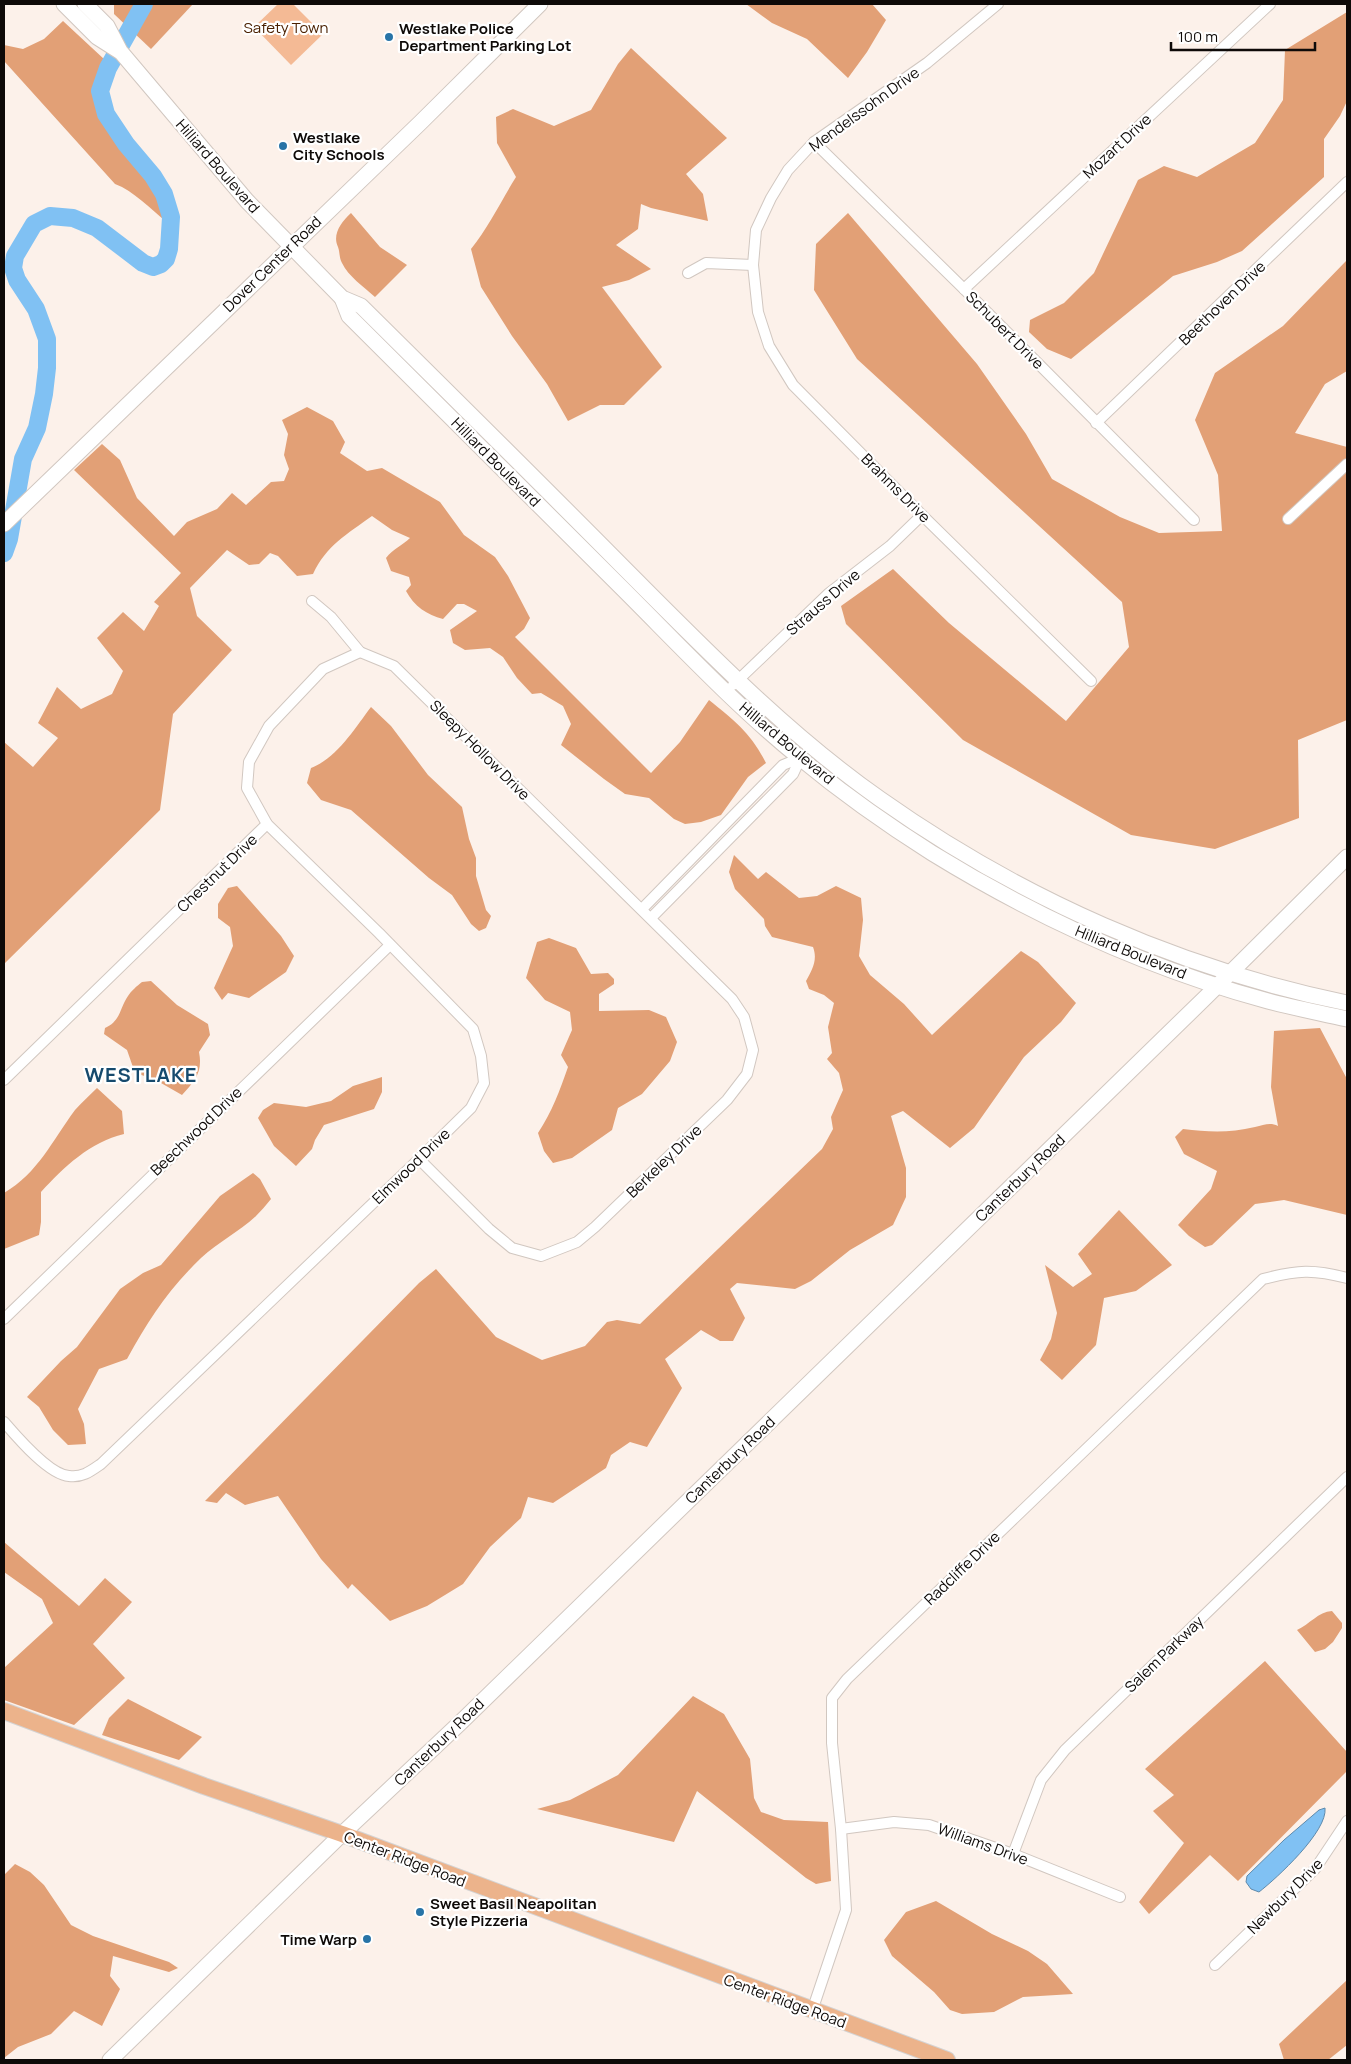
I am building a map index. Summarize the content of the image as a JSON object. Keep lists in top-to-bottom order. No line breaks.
{"streets":{"main road":["Hilliard Boulevard","Dover Center Road","Canterbury Road","Center Ridge Road"],"street":["Mendelssohn Drive","Mozart Drive","Beethoven Drive","Schubert Drive","Brahms Drive","Strauss Drive","Sleepy Hollow Drive","Chestnut Drive","Beechwood Drive","Berkeley Drive","Elmwood Drive","Radcliffe Drive","Salem Parkway","Williams Drive","Newbury Drive"]},"crossings":[["Mendelssohn Drive","Schubert Drive"],["Mendelssohn Drive","Brahms Drive"],["Mozart Drive","Schubert Drive"],["Hilliard Boulevard","Dover Center Road"],["Hilliard Boulevard","Strauss Drive"],["Hilliard Boulevard","Canterbury Road"],["Beethoven Drive","Schubert Drive"],["Brahms Drive","Strauss Drive"],["Sleepy Hollow Drive","Chestnut Drive"],["Sleepy Hollow Drive","Berkeley Drive"],["Chestnut Drive","Elmwood Drive"],["Beechwood Drive","Elmwood Drive"],["Berkeley Drive","Elmwood Drive"],["Canterbury Road","Center Ridge Road"],["Radcliffe Drive","Williams Drive"],["Radcliffe Drive","Center Ridge Road"],["Salem Parkway","Williams Drive"]],"districts":["WESTLAKE"],"parks":["Safety Town"],"places":["Westlake Police Department Parking Lot","Westlake City Schools","Sweet Basil Neapolitan Style Pizzeria","Time Warp"],"scale_bar":"100 m"}
